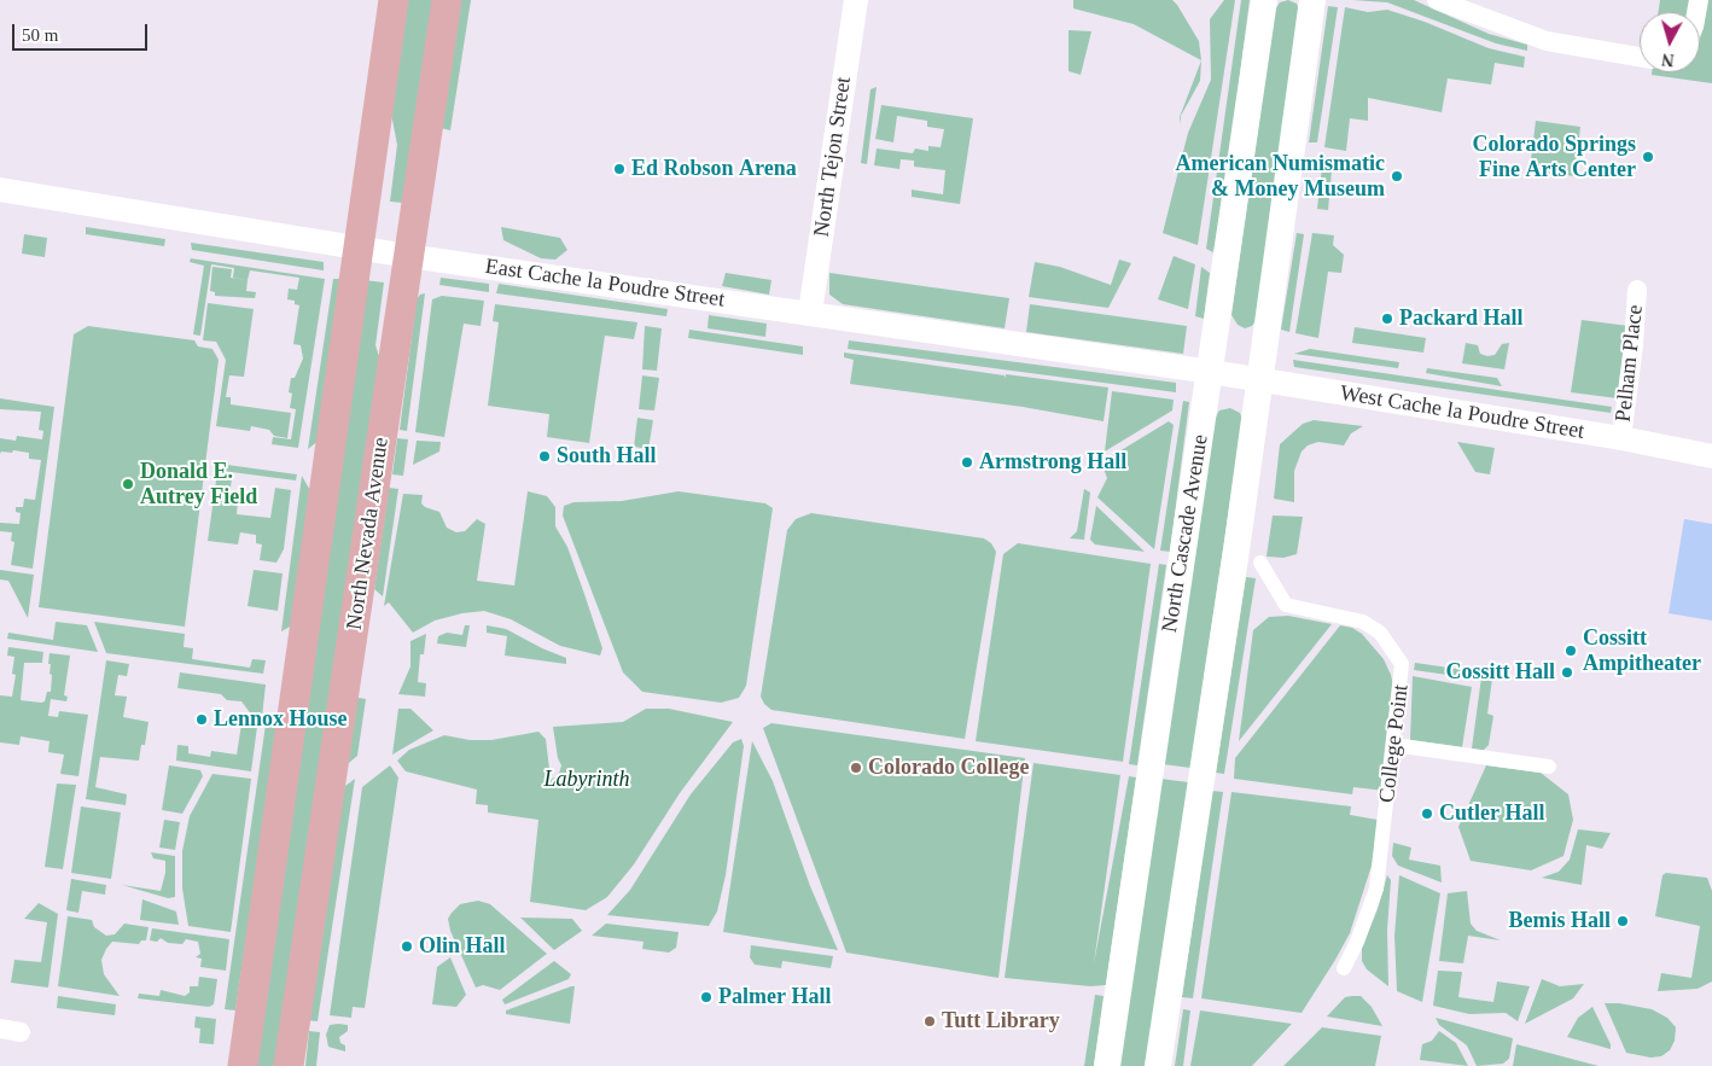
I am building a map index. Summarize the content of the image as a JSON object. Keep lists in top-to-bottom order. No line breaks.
{"streets":{"main road":["North Nevada Avenue","North Cascade Avenue"],"street":["North Tejon Street","East Cache la Poudre Street","Pelham Place","West Cache la Poudre Street","College Point"]},"crossings":[["North Tejon Street","East Cache la Poudre Street"],["East Cache la Poudre Street","West Cache la Poudre Street"],["East Cache la Poudre Street","North Nevada Avenue"],["East Cache la Poudre Street","North Cascade Avenue"],["Pelham Place","West Cache la Poudre Street"],["West Cache la Poudre Street","North Cascade Avenue"]],"parks":["Labyrinth"],"places":["Colorado Springs Fine Arts Center","Ed Robson Arena","American Numismatic & Money Museum","Packard Hall","South Hall","Armstrong Hall","Donald E. Autrey Field","Cossitt Ampitheater","Cossitt Hall","Lennox House","Colorado College","Cutler Hall","Bemis Hall","Olin Hall","Palmer Hall","Tutt Library"],"scale_bar":"50 m","north":"bottom"}
